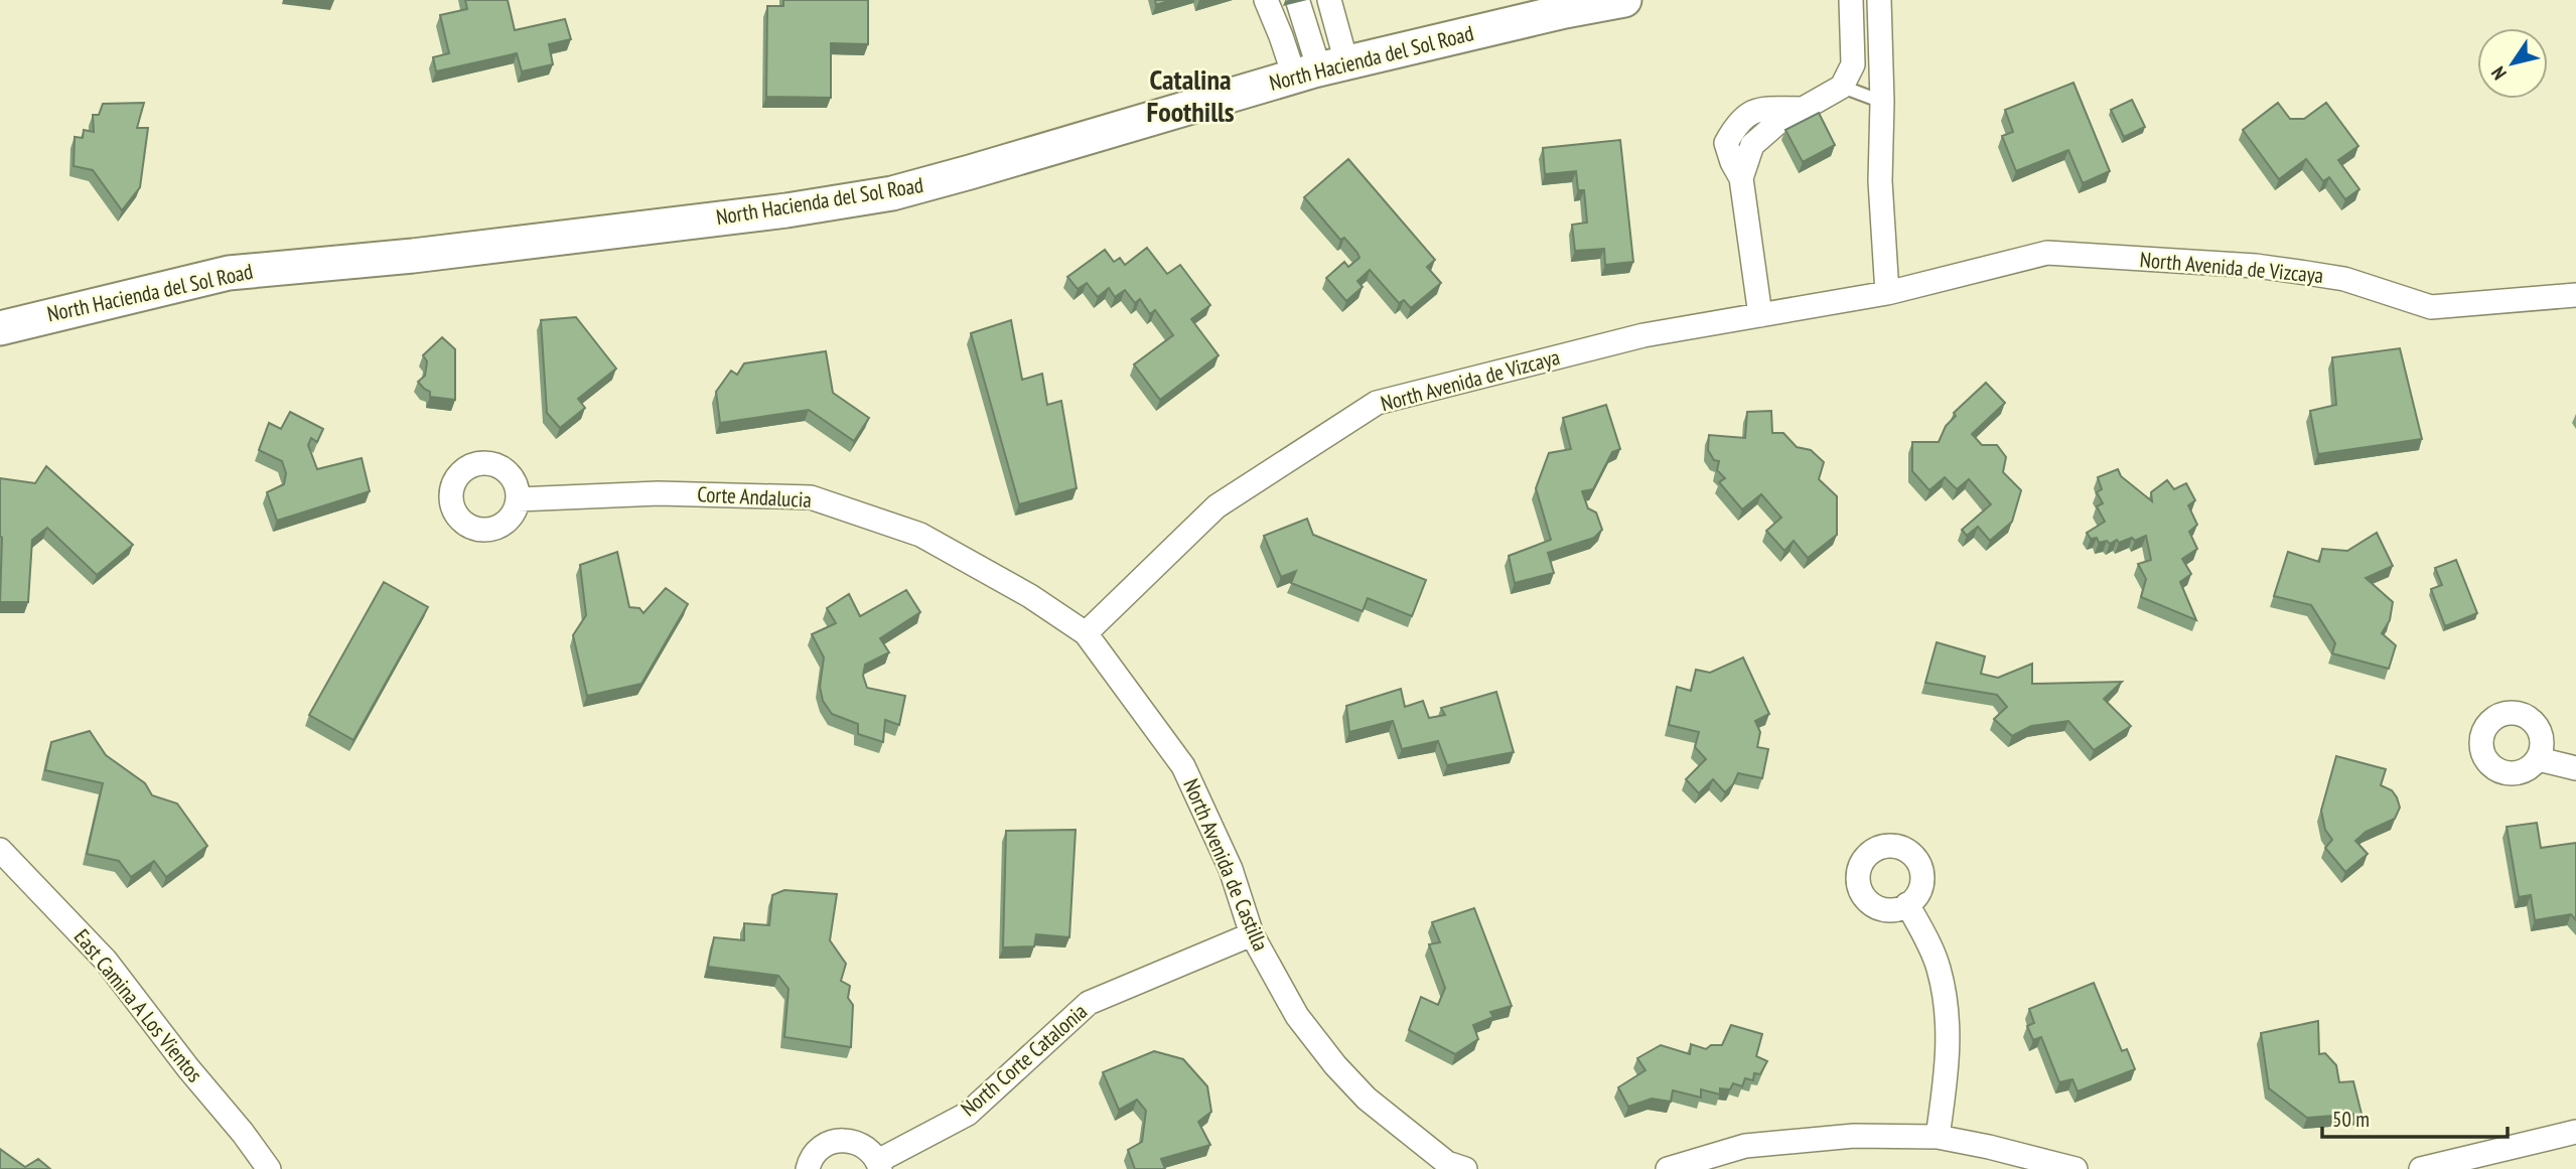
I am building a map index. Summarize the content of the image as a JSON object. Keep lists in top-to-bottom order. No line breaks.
{"streets":{"street":["North Hacienda del Sol Road","North Avenida de Vizcaya","Corte Andalucia","North Avenida de Castilla","East Camina A Los Vientos","North Corte Catalonia"]},"crossings":[["North Avenida de Vizcaya","Corte Andalucia"],["North Avenida de Vizcaya","North Avenida de Castilla"],["Corte Andalucia","North Avenida de Castilla"],["North Avenida de Castilla","North Corte Catalonia"]],"districts":["Catalina Foothills"],"scale_bar":"50 m","north":"bottom left"}
